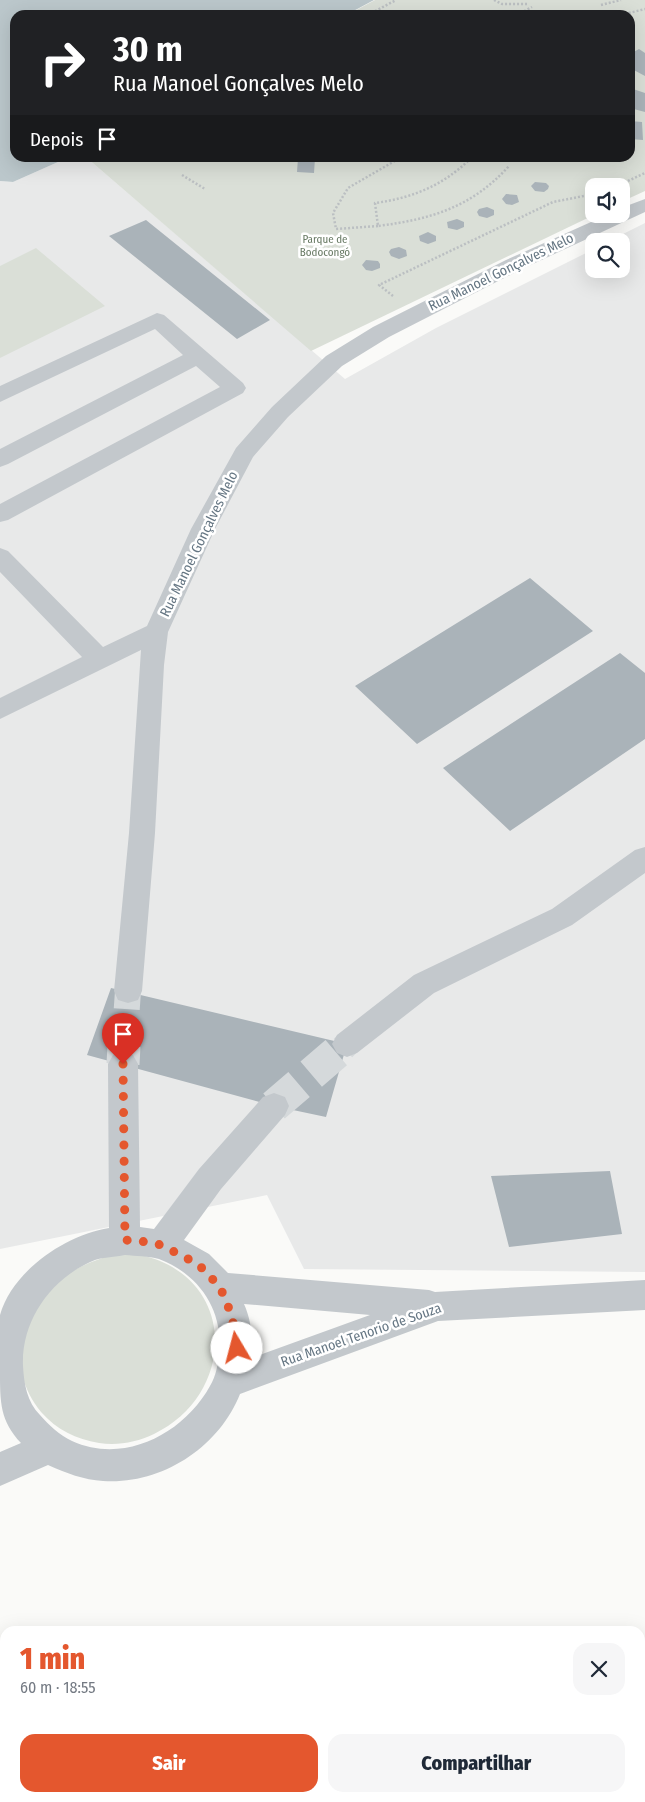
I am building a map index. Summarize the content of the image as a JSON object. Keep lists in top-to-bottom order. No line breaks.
{"streets":{"street":["Rua Manoel Gonçalves Melo","Rua Manoel Tenorio de Souza"]},"parks":["Parque de Bodocongó"],"page":{"turn":["30 m","Rua Manoel Gonçalves Melo"],"then":"Depois","heading":["1 min","60 m · 18:55"],"buttons":["Sair","Compartilhar"]}}
